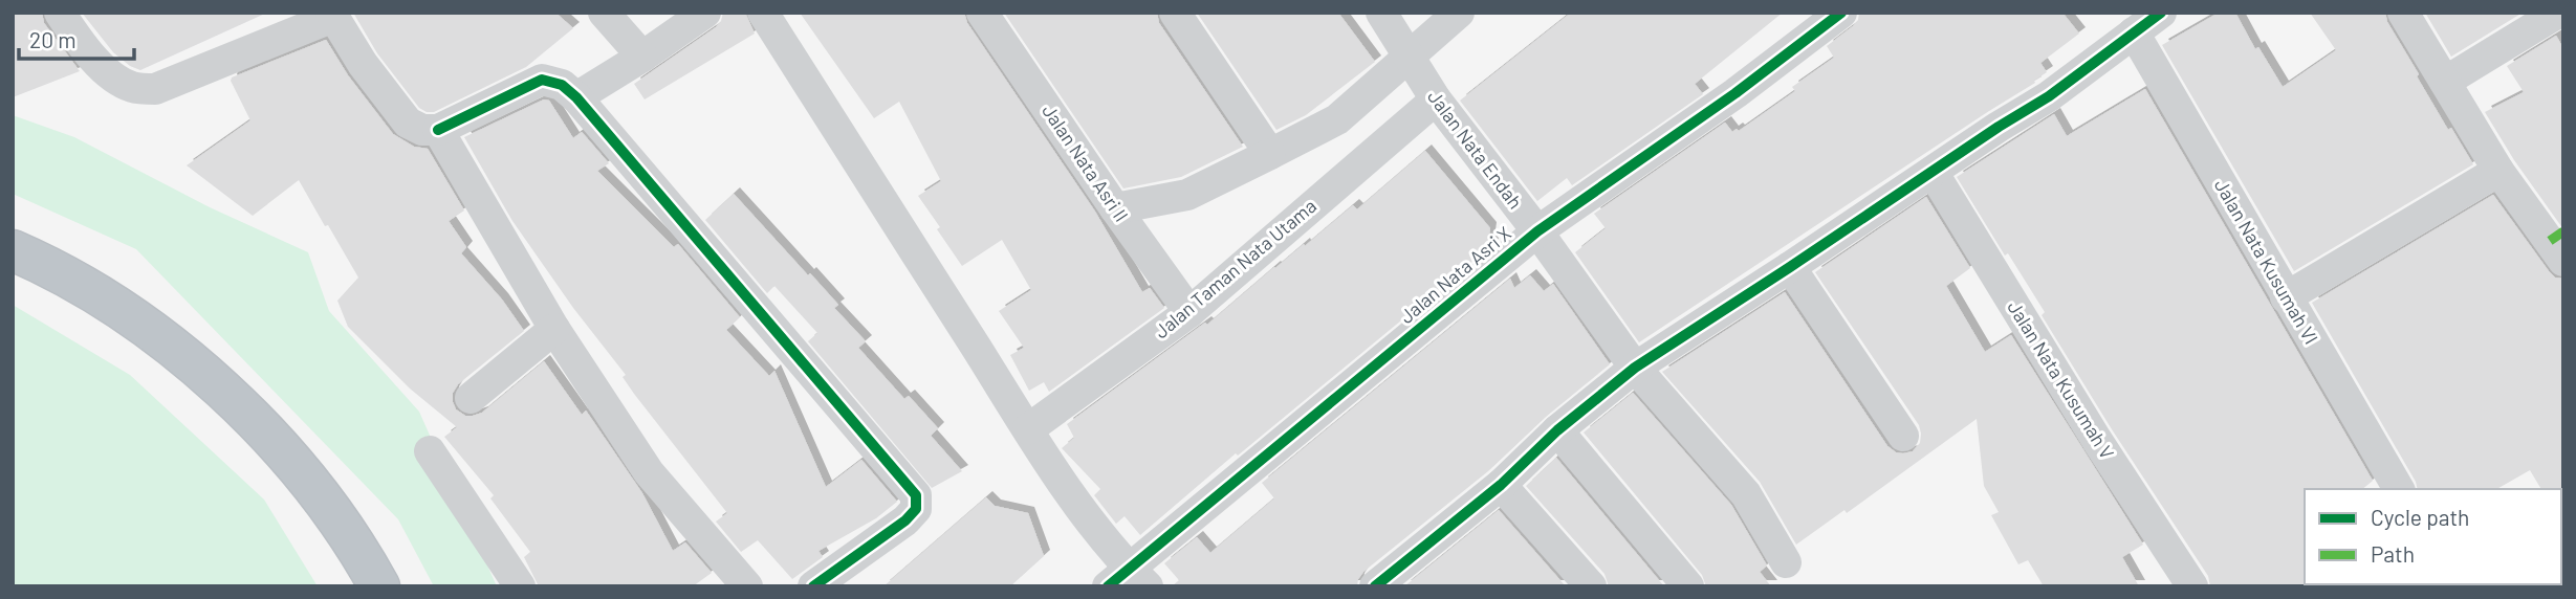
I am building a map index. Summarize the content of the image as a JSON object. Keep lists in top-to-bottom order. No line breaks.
{"streets":{"street":["Jalan Nata Endah","Jalan Nata Asri II","Jalan Nata Kusumah VI","Jalan Taman Nata Utama","Jalan Nata Asri X","Jalan Nata Kusumah V"]},"crossings":[["Jalan Nata Endah","Jalan Taman Nata Utama"],["Jalan Nata Endah","Jalan Nata Asri X"],["Jalan Nata Asri II","Jalan Taman Nata Utama"]],"legend":["Cycle path","Path"],"scale_bar":"20 m"}
